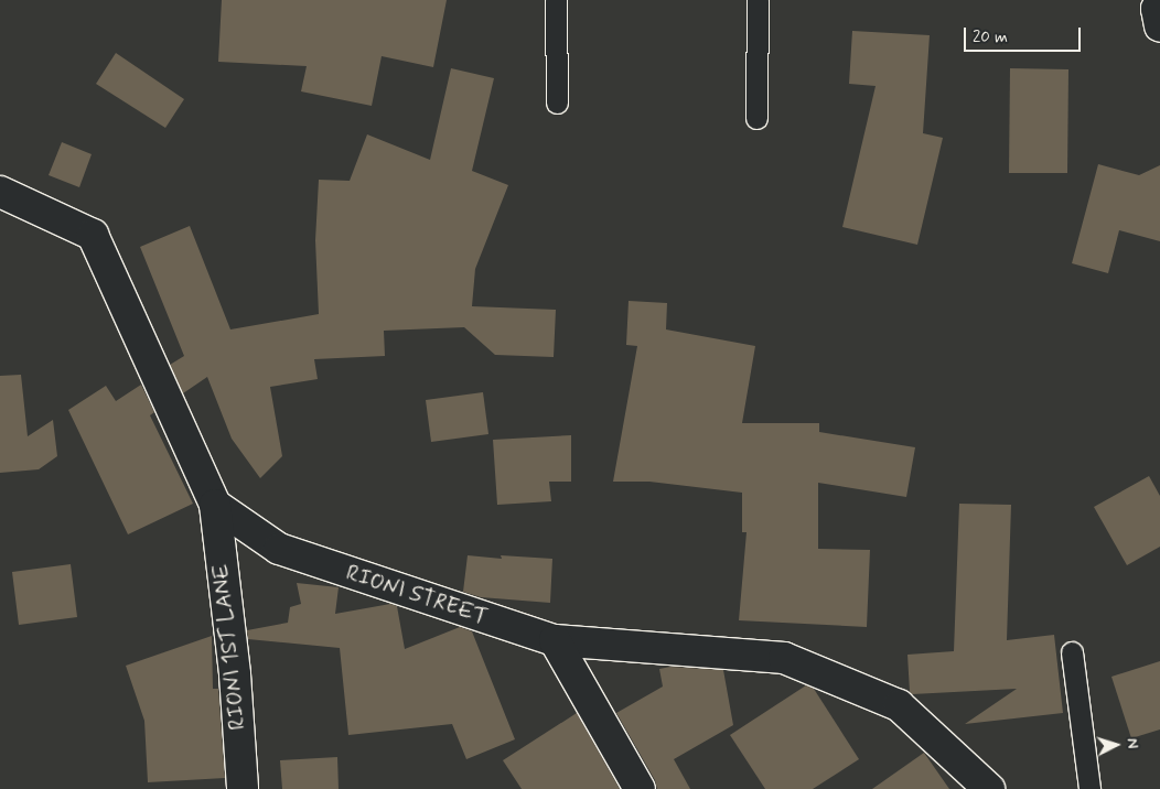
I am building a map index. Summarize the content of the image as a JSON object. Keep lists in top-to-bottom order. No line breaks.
{"streets":{"street":["RIONI STREET","RIONI 1ST LANE"]},"crossings":[["RIONI STREET","RIONI 1ST LANE"]],"scale_bar":"20 m","north":"right"}
